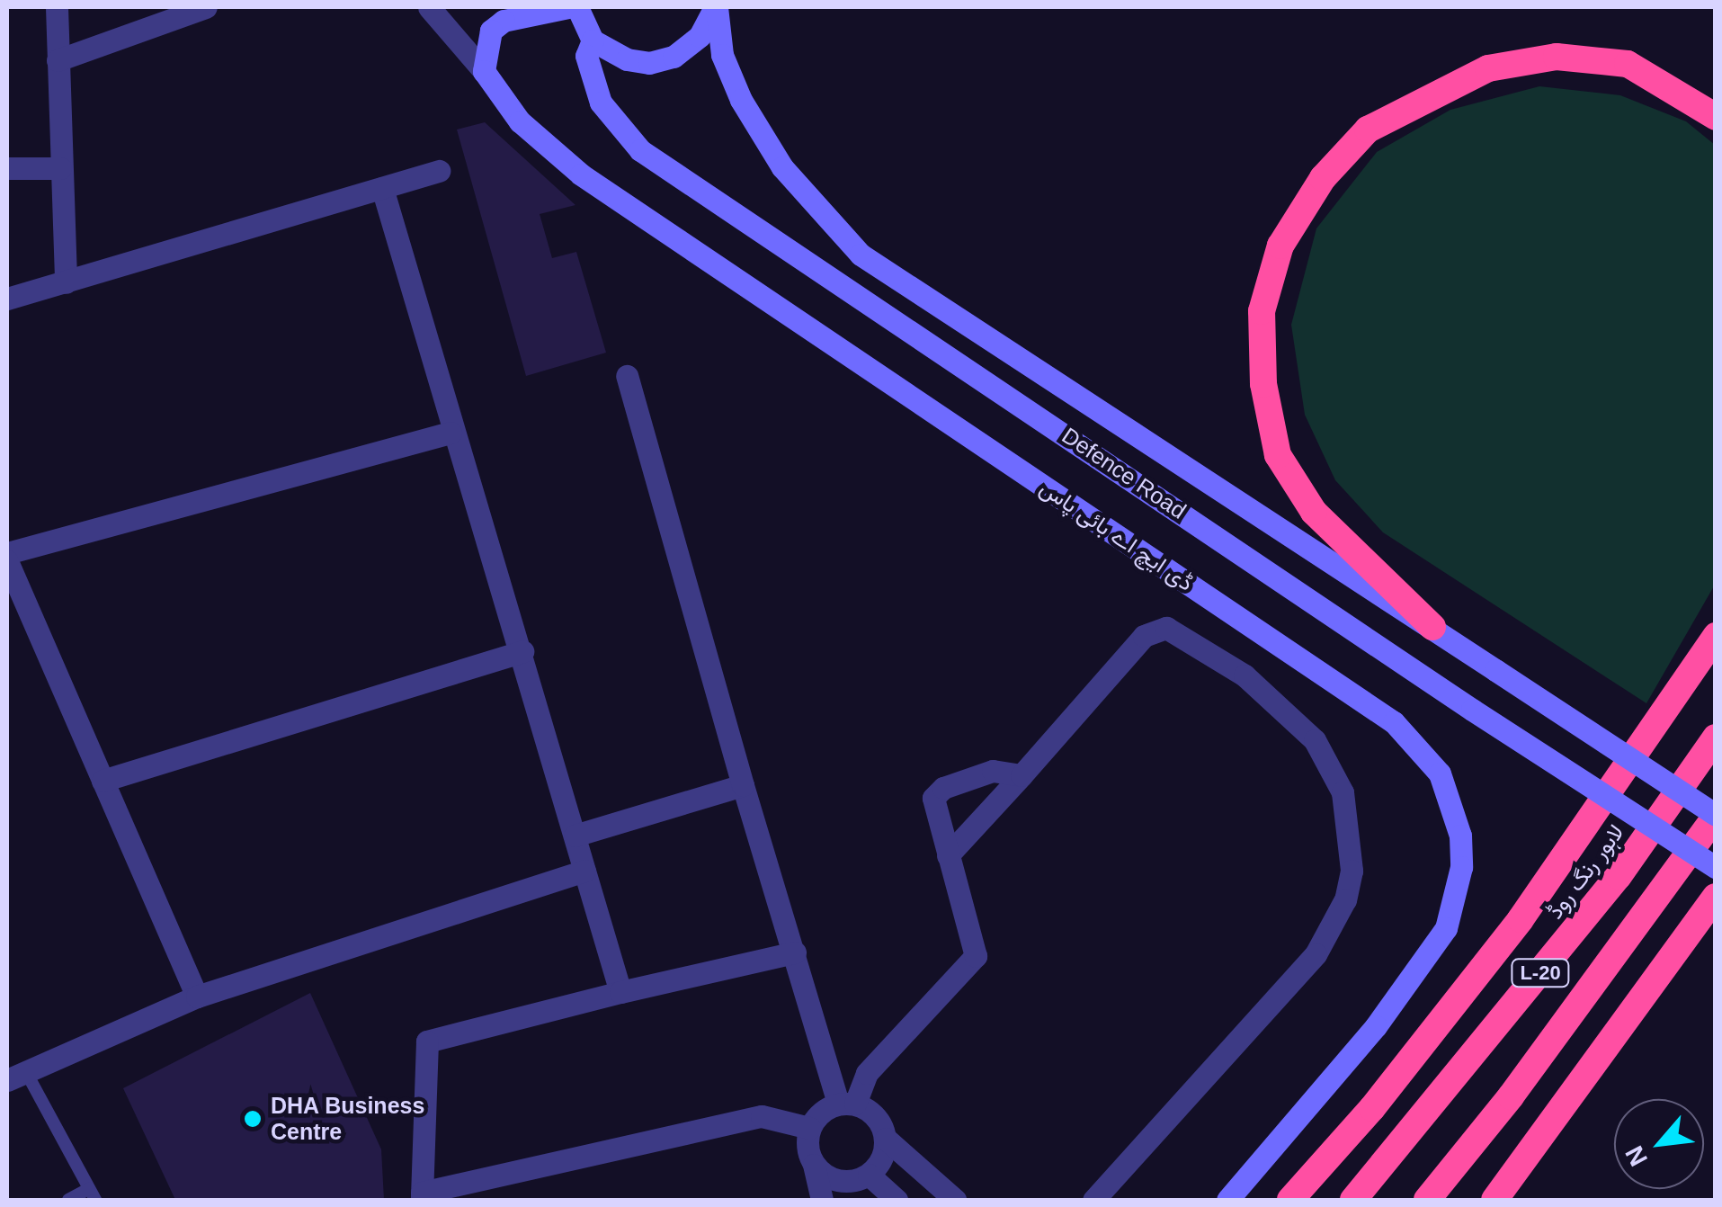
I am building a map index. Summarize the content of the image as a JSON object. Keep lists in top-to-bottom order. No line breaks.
{"streets":{"highway":["لاہور رنگ روڈ","L-20"],"main road":["Defence Road","ڈی ایچ اے بائی پاس"]},"crossings":[["Defence Road","L-20"]],"places":["DHA Business Centre"],"north":"bottom left"}
